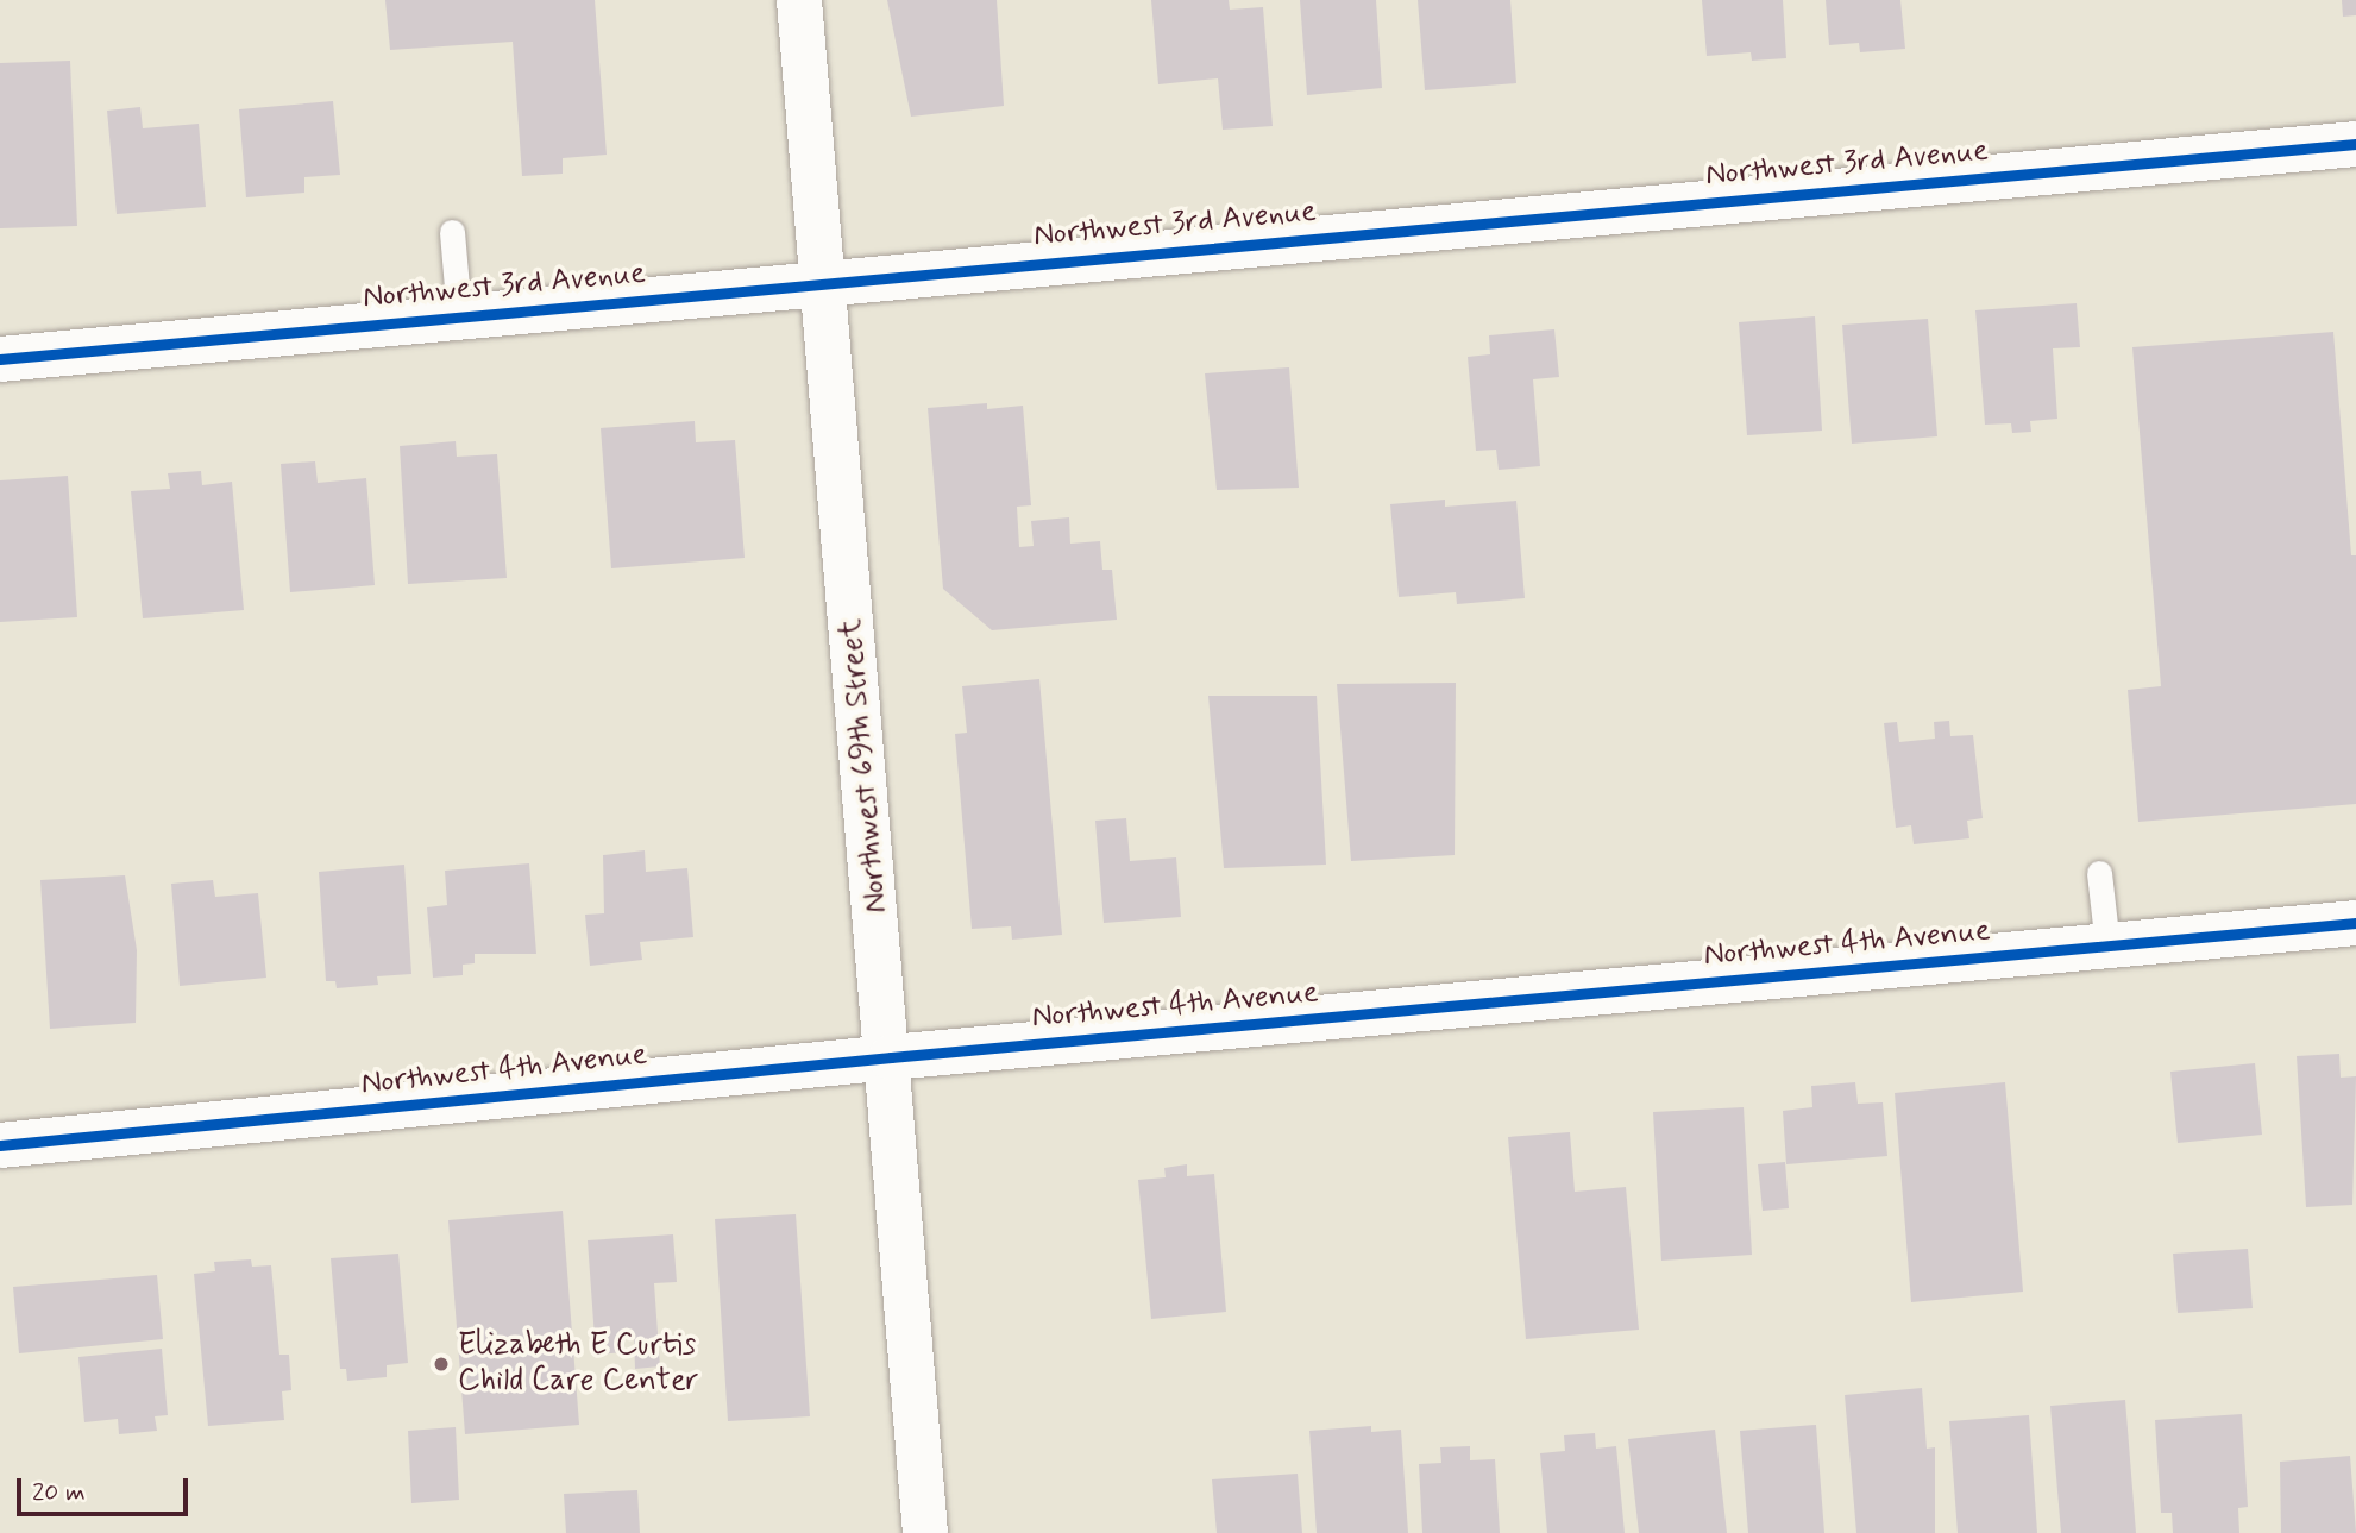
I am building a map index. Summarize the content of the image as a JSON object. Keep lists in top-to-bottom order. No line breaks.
{"streets":{"street":["Northwest 3rd Avenue","Northwest 69th Street","Northwest 4th Avenue"]},"crossings":[["Northwest 3rd Avenue","Northwest 69th Street"],["Northwest 69th Street","Northwest 4th Avenue"]],"places":["Elizabeth E Curtis Child Care Center"],"scale_bar":"20 m"}
